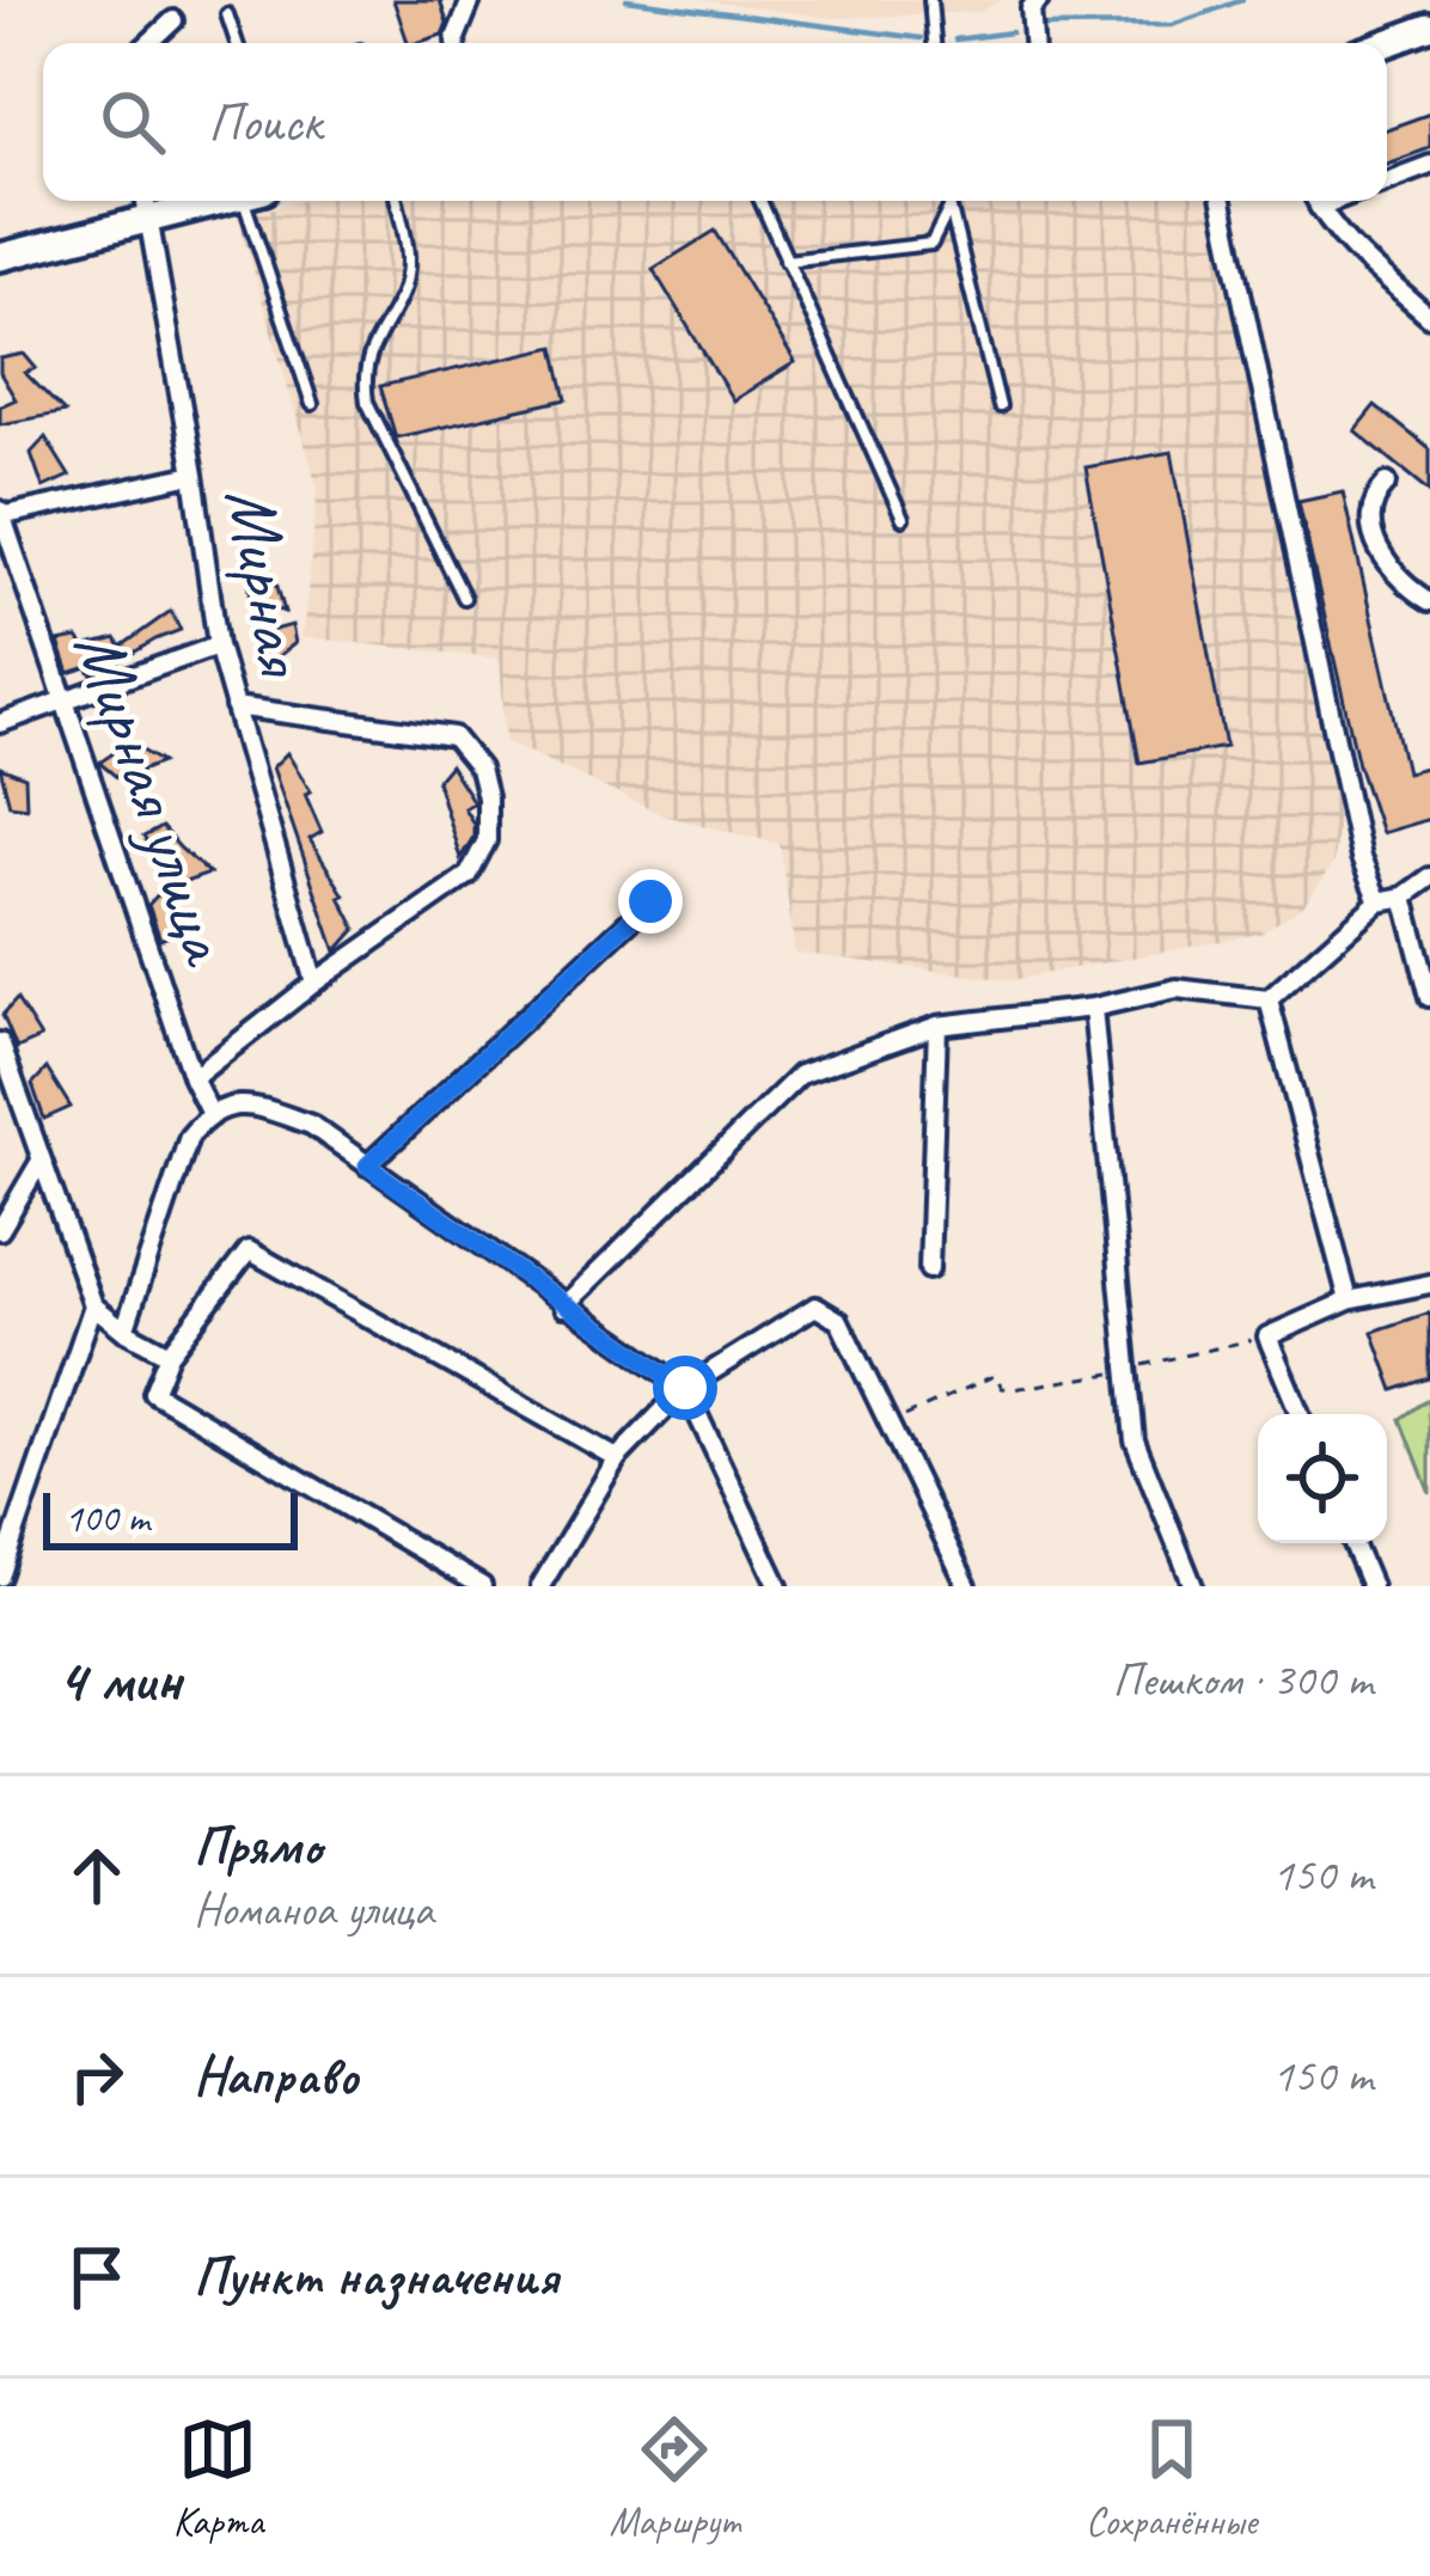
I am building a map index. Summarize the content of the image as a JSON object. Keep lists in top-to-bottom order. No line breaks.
{"streets":{"street":["Мирная","Мирная улица"]},"scale_bar":"100 m","page":{"search":"Поиск","scale":"100 m","heading":["4 мин","Пешком · 300 m"],"list":[["Прямо","Номаноа улица","150 m"],["Направо","150 m"],"Пункт назначения"],"nav":["Карта","Маршрут","Сохранённые"]}}
